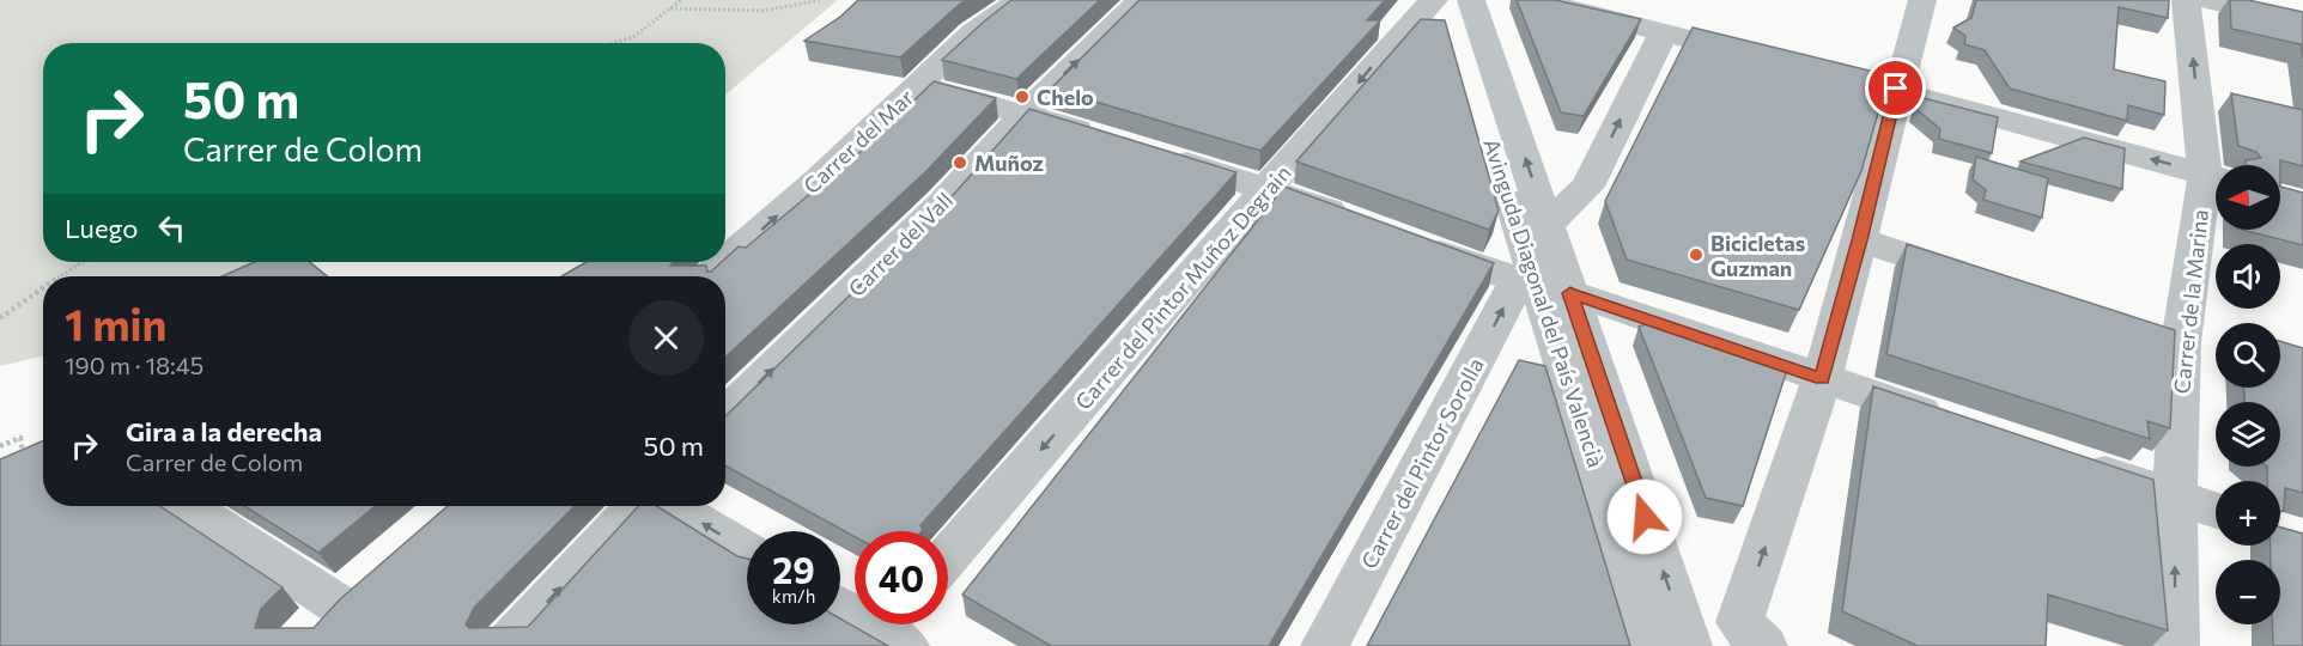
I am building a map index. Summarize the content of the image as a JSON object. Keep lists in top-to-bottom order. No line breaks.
{"streets":{"street":["Carrer del Mar","Carrer del Vall","Carrer del Pintor Muñoz Degrain","Carrer de la Marina","Avinguda Diagonal del País Valencià","Carrer del Pintor Sorolla"]},"crossings":[["Avinguda Diagonal del País Valencià","Carrer del Pintor Sorolla"]],"one_way":["Carrer del Mar","Carrer del Vall","Carrer del Pintor Muñoz Degrain"],"places":["Chelo","Muñoz","Bicicletas Guzman"],"north":"left","page":{"turn":["50 m","Carrer de Colom"],"map_buttons":["+","−"],"then":"Luego","heading":["1 min","190 m · 18:45"],"list":[{"name":"Gira a la derecha","note":"Carrer de Colom","value":"50 m"}],"speed":"29 km/h","limit":"40"}}
